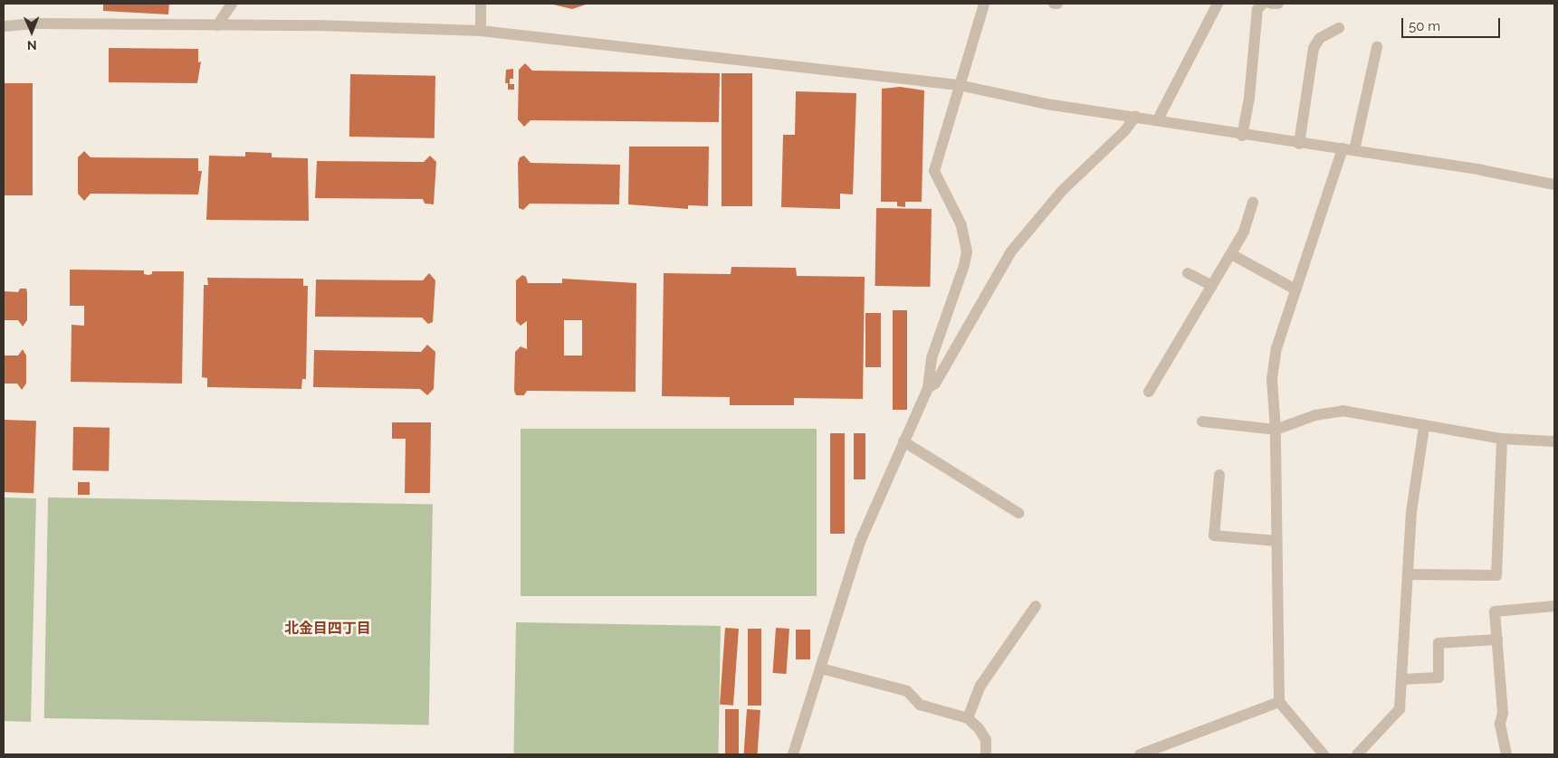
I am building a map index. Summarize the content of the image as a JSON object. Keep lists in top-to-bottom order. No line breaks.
{"districts":["北金目四丁目"],"scale_bar":"50 m","north":"bottom"}
